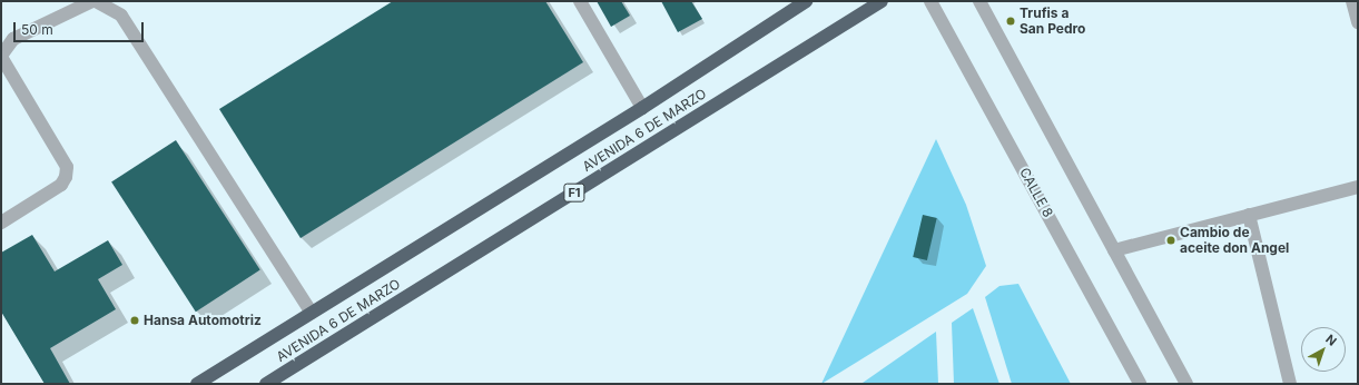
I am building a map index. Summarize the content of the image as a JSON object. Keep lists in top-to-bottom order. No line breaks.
{"streets":{"highway":["AVENIDA 6 DE MARZO","F1"],"street":["CALLE 8"]},"places":["Trufis a San Pedro","Cambio de aceite don Angel","Hansa Automotriz"],"scale_bar":"50 m","north":"top right"}
